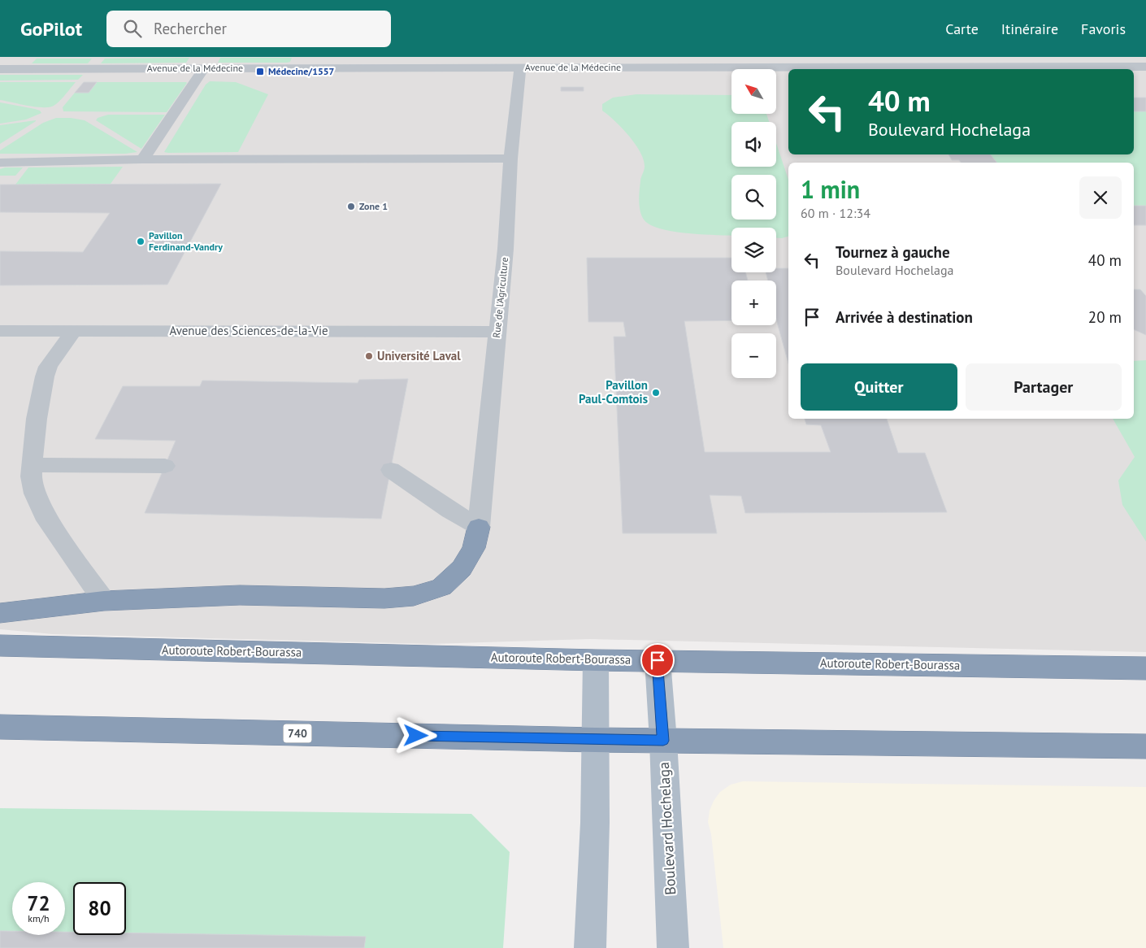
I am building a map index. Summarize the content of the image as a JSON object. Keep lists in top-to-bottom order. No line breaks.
{"streets":{"highway":["Autoroute Robert-Bourassa","740"],"main road":["Boulevard Hochelaga"],"street":["Avenue de la Médecine","Rue de l'Agriculture","Avenue des Sciences-de-la-Vie"]},"crossings":[["Avenue de la Médecine","Rue de l'Agriculture"],["Rue de l'Agriculture","Avenue des Sciences-de-la-Vie"],["Autoroute Robert-Bourassa","Boulevard Hochelaga"],["740","Boulevard Hochelaga"]],"places":{"transit":["Médecine/1557"],"other":["Zone 1","Pavillon Ferdinand-Vandry","Université Laval","Pavillon Paul-Comtois"]},"north":"top left","page":{"header":"GoPilot","search":"Rechercher","nav":["Carte","Itinéraire","Favoris"],"map_buttons":["+","−"],"turn":["40 m","Boulevard Hochelaga"],"heading":["1 min","60 m · 12:34"],"list":[{"name":"Tournez à gauche","note":"Boulevard Hochelaga","value":"40 m"},{"name":"Arrivée à destination","value":"20 m"}],"buttons":["Quitter","Partager"],"speed":"72 km/h","limit":"80"}}
